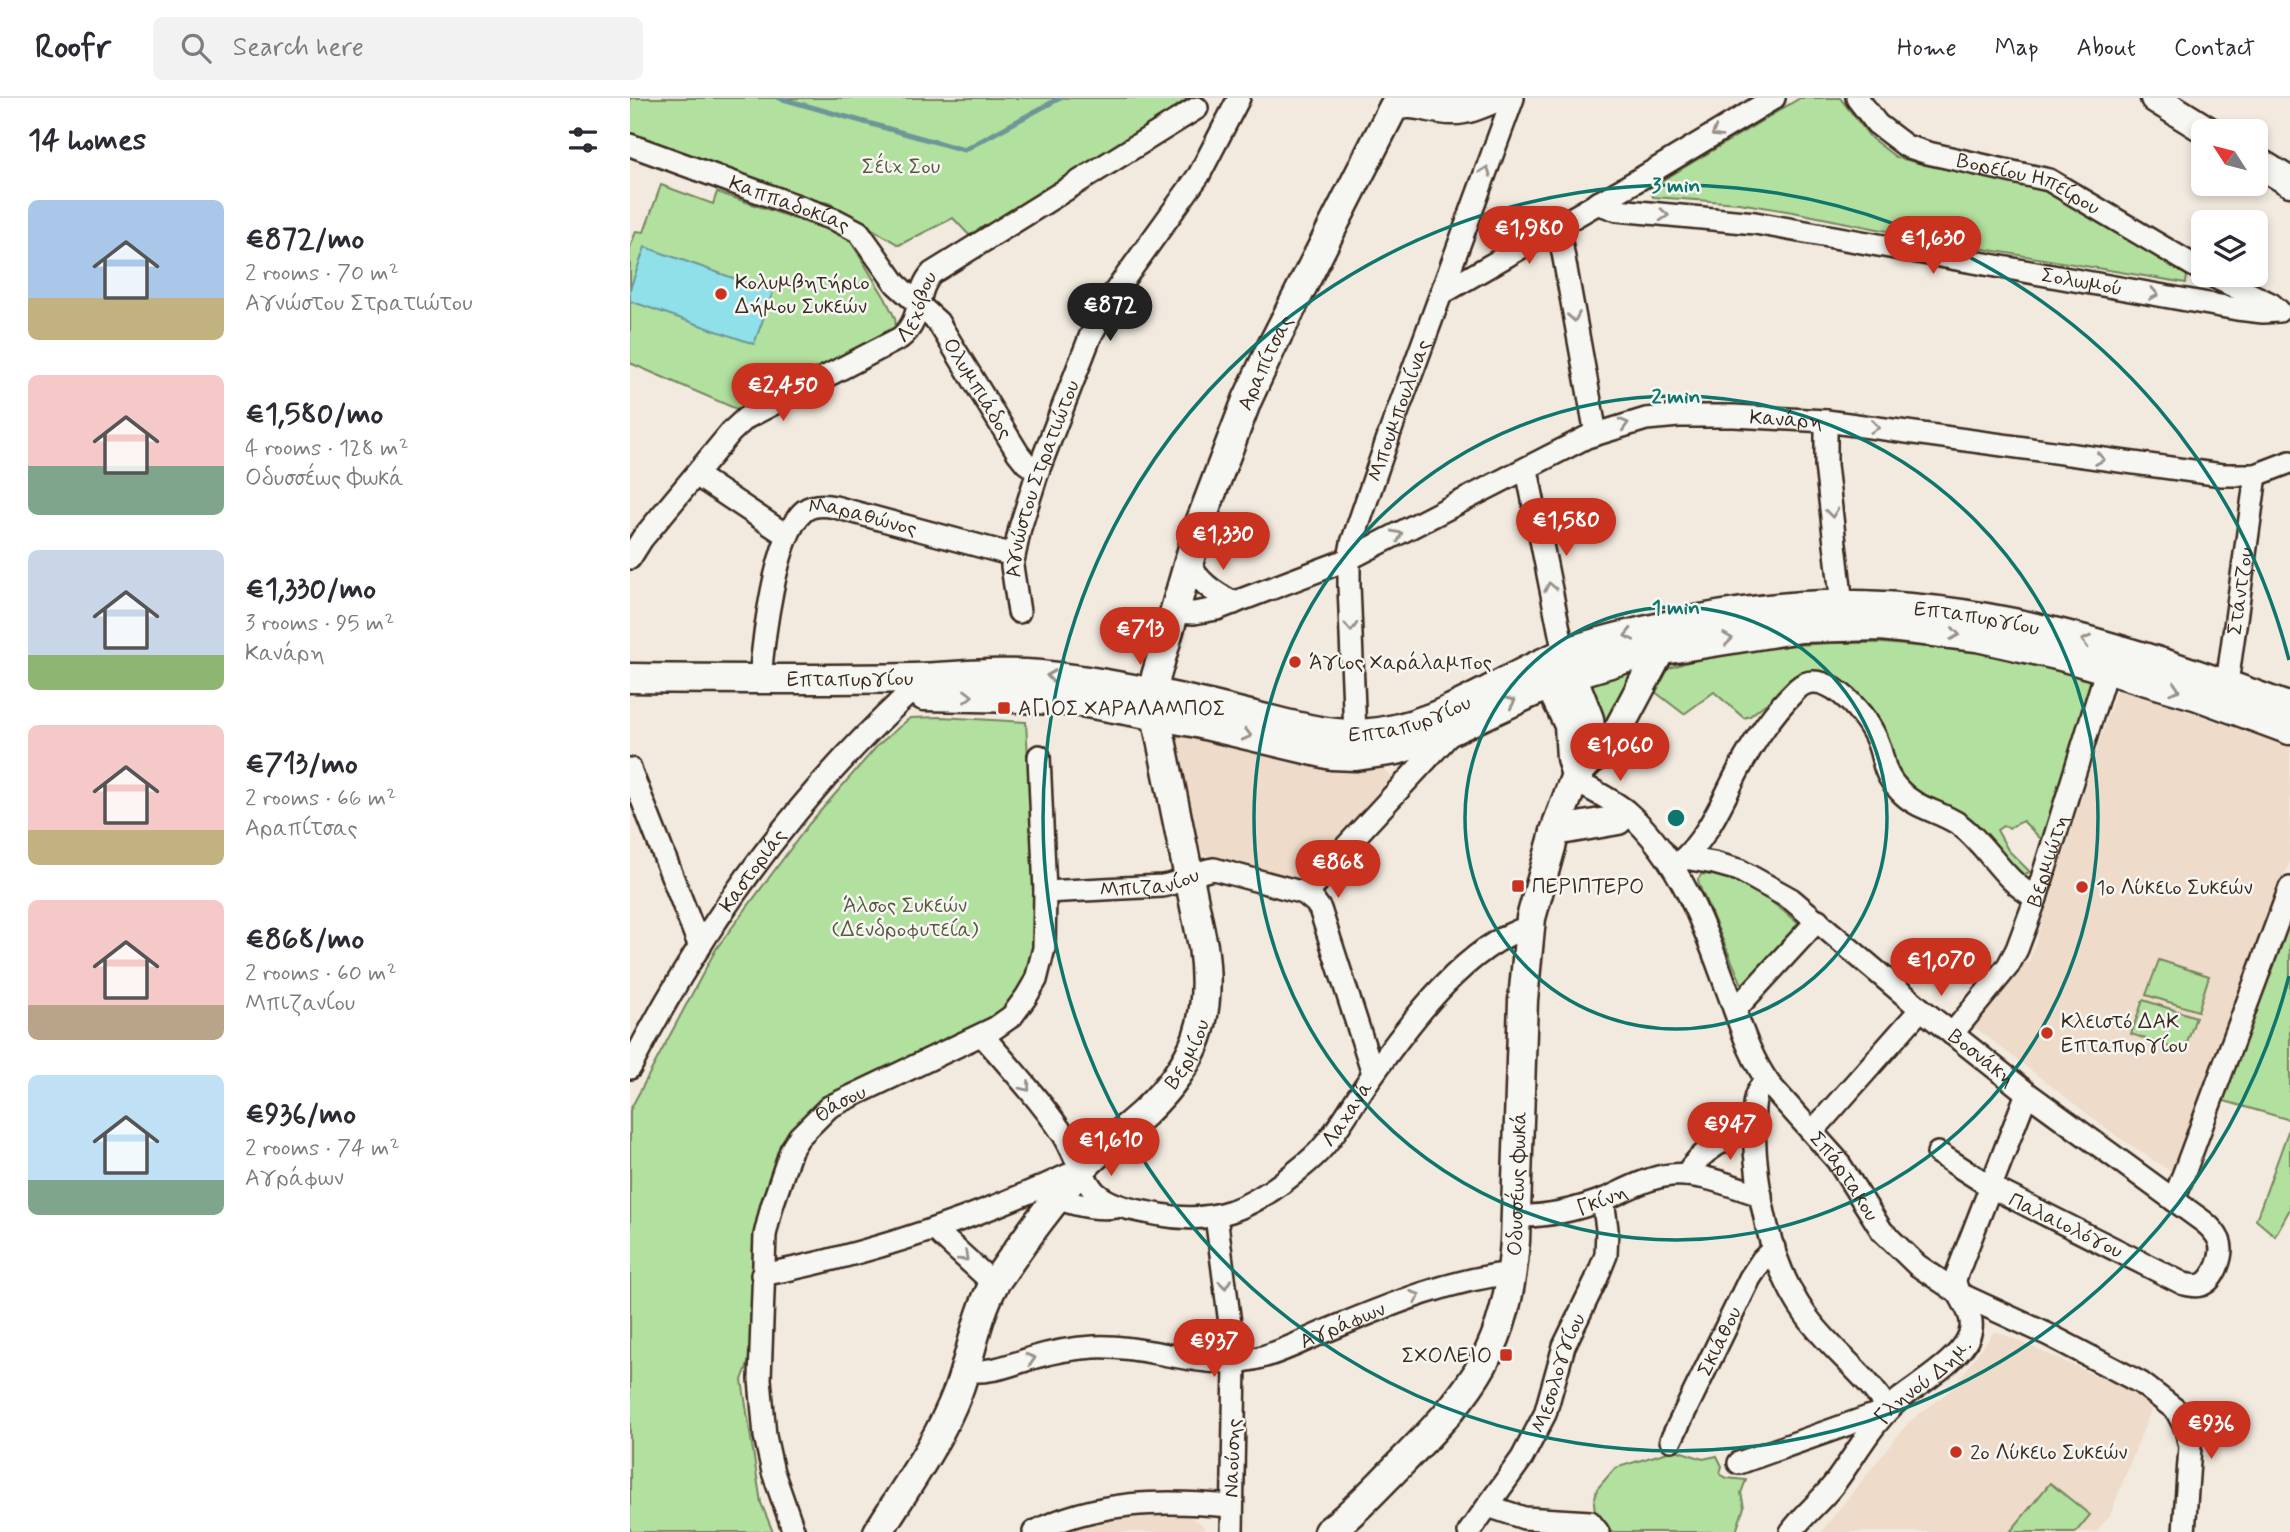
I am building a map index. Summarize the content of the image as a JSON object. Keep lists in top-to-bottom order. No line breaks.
{"streets":{"main road":["Αραπίτσας","Επταπυργίου","Βερμίου","Οδυσσέως Φωκά"],"street":["Βορείου Ηπείρου","Καππαδοκίας","Σολωμού","Λεχόβου","Ολυμπιάδος","Μπουμπουλίνας","Κανάρη","Αγνώστου Στρατιώτου","Μαραθώνος","Στάντζου","Βερμιώτη","Καστοριάς","Μπιζανίου","Βοσνάκη","Θάσου","Λαχανά","Σπάρτακου","Γκίνη","Παλαιολόγου","Αγράφων","Σκιάθου","Μεσολογγίου","Γληνού Δημ.","Ναούσης"]},"crossings":[["Καππαδοκίας","Λεχόβου"],["Καππαδοκίας","Ολυμπιάδος"],["Λεχόβου","Ολυμπιάδος"],["Αραπίτσας","Κανάρη"],["Αραπίτσας","Επταπυργίου"],["Αραπίτσας","Βερμίου"],["Ολυμπιάδος","Αγνώστου Στρατιώτου"],["Μπουμπουλίνας","Κανάρη"],["Μπουμπουλίνας","Επταπυργίου"],["Κανάρη","Στάντζου"],["Κανάρη","Οδυσσέως Φωκά"],["Αγνώστου Στρατιώτου","Μαραθώνος"],["Μαραθώνος","Επταπυργίου"],["Στάντζου","Επταπυργίου"],["Επταπυργίου","Βερμιώτη"],["Επταπυργίου","Καστοριάς"],["Επταπυργίου","Βερμίου"],["Επταπυργίου","Οδυσσέως Φωκά"],["Βερμιώτη","Βοσνάκη"],["Μπιζανίου","Βερμίου"],["Μπιζανίου","Θάσου"],["Βερμίου","Λαχανά"],["Βερμίου","Αγράφων"],["Βοσνάκη","Σπάρτακου"],["Βοσνάκη","Παλαιολόγου"],["Βοσνάκη","Γληνού Δημ."],["Θάσου","Λαχανά"],["Λαχανά","Οδυσσέως Φωκά"],["Λαχανά","Ναούσης"],["Σπάρτακου","Οδυσσέως Φωκά"],["Σπάρτακου","Γληνού Δημ."],["Οδυσσέως Φωκά","Γκίνη"],["Οδυσσέως Φωκά","Αγράφων"],["Γκίνη","Μεσολογγίου"],["Παλαιολόγου","Γληνού Δημ."],["Αγράφων","Ναούσης"]],"one_way":["Σολωμού","Κανάρη","Ναούσης"],"parks":["Σέιχ Σου","Άλσος Συκεών (Δενδροφυτεία)"],"places":{"other":["Κολυμβητήριο Δήμου Συκεών","Άγιος Χαράλαμπος","1ο Λύκειο Συκεών","Κλειστό ΔΑΚ Επταπυργίου","2ο Λύκειο Συκεών"],"transit":["ΑΓΙΟΣ ΧΑΡΑΛΑΜΠΟΣ","ΠΕΡΙΠΤΕΡΟ","ΣΧΟΛΕΙΟ"]},"north":"top left","page":{"header":"Roofr","search":"Search here","nav":["Home","Map","About","Contact"],"heading":"14 homes","list":[{"name":"€872/mo","note":"2 rooms · 70 m² · Αγνώστου Στρατιώτου"},{"name":"€1,580/mo","note":"4 rooms · 128 m² · Οδυσσέως Φωκά"},{"name":"€1,330/mo","note":"3 rooms · 95 m² · Κανάρη"},{"name":"€713/mo","note":"2 rooms · 66 m² · Αραπίτσας"},{"name":"€868/mo","note":"2 rooms · 60 m² · Μπιζανίου"},{"name":"€936/mo","note":"2 rooms · 74 m² · Αγράφων"}],"price":["€1,980","€1,630","€872","€2,450","€1,580","€1,330","€713","€1,060","€868","€1,070","€947","€1,610","€937","€936"]},"rings":["3 min","2 min","1 min"]}
